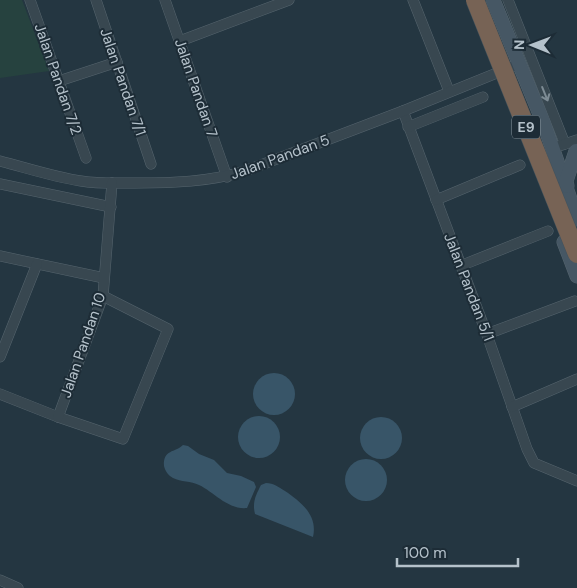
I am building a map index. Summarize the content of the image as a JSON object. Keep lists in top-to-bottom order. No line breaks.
{"streets":{"highway":["E9"],"street":["Jalan Pandan 7/2","Jalan Pandan 7/1","Jalan Pandan 7","Jalan Pandan 5","Jalan Pandan 5/1","Jalan Pandan 10"]},"crossings":[["Jalan Pandan 7","Jalan Pandan 5"],["Jalan Pandan 5","Jalan Pandan 5/1"],["Jalan Pandan 5","Jalan Pandan 10"]],"scale_bar":"100 m","north":"left"}
